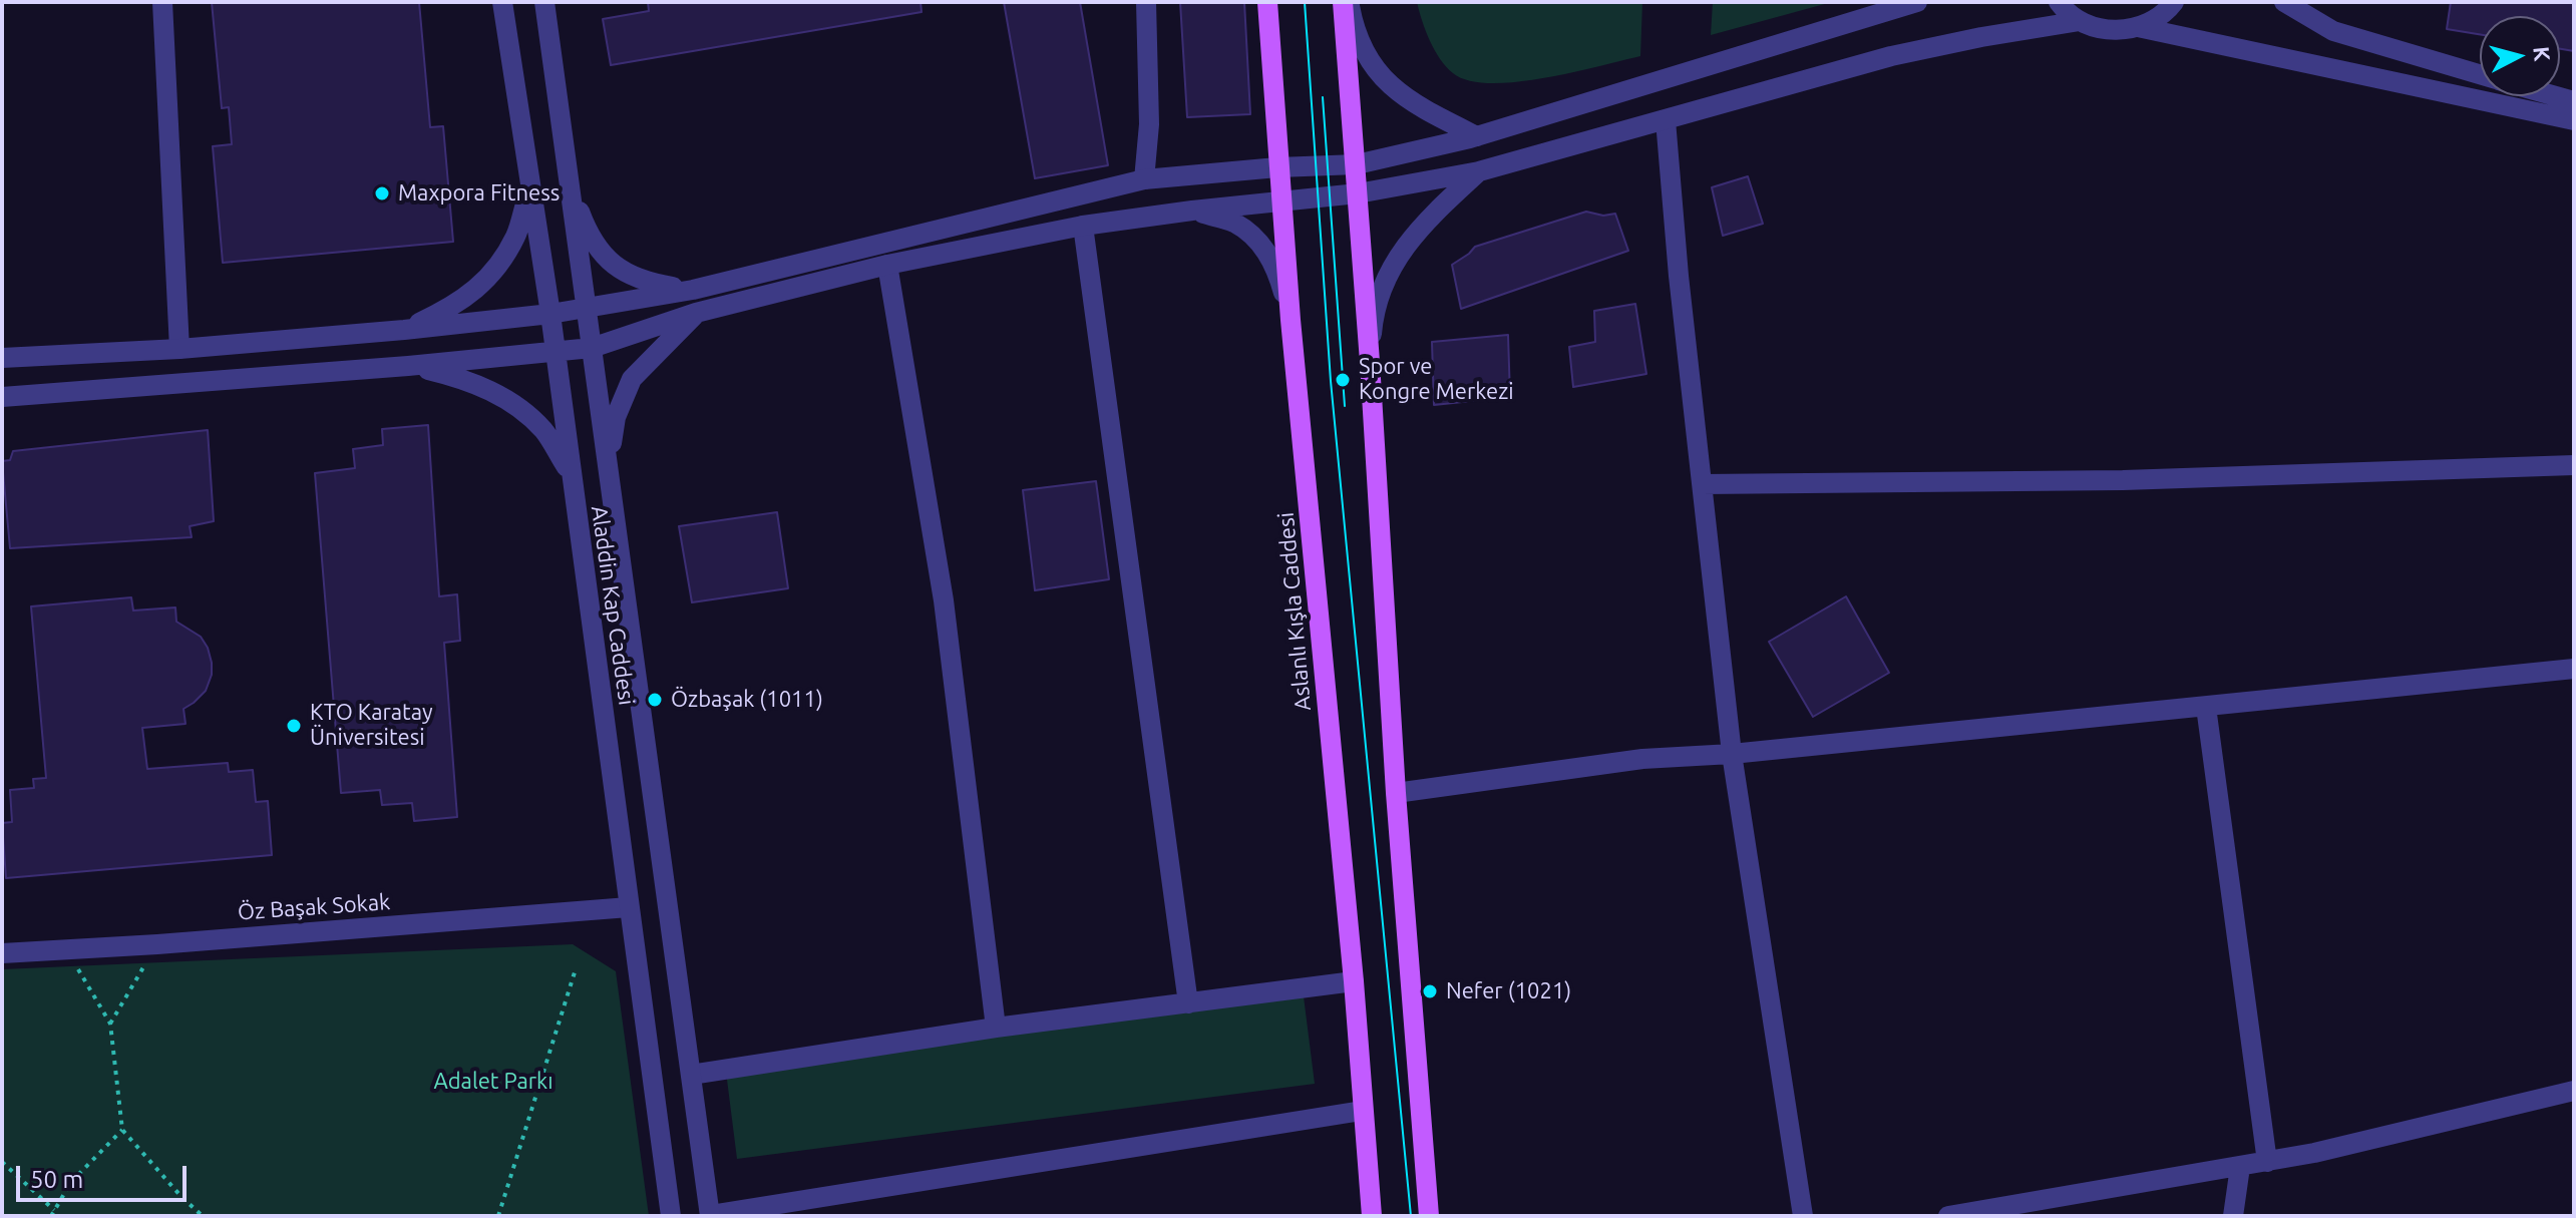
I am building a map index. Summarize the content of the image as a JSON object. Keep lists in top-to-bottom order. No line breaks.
{"streets":{"main road":["Aslanlı Kışla Caddesi"],"street":["Aladdin Kap Caddesi","Öz Başak Sokak"]},"crossings":[["Aladdin Kap Caddesi","Öz Başak Sokak"]],"parks":["Adalet Parkı"],"places":["Maxpora Fitness","Spor ve Kongre Merkezi","Özbaşak (1011)","KTO Karatay Üniversitesi","Nefer (1021)"],"scale_bar":"50 m","north":"right"}
